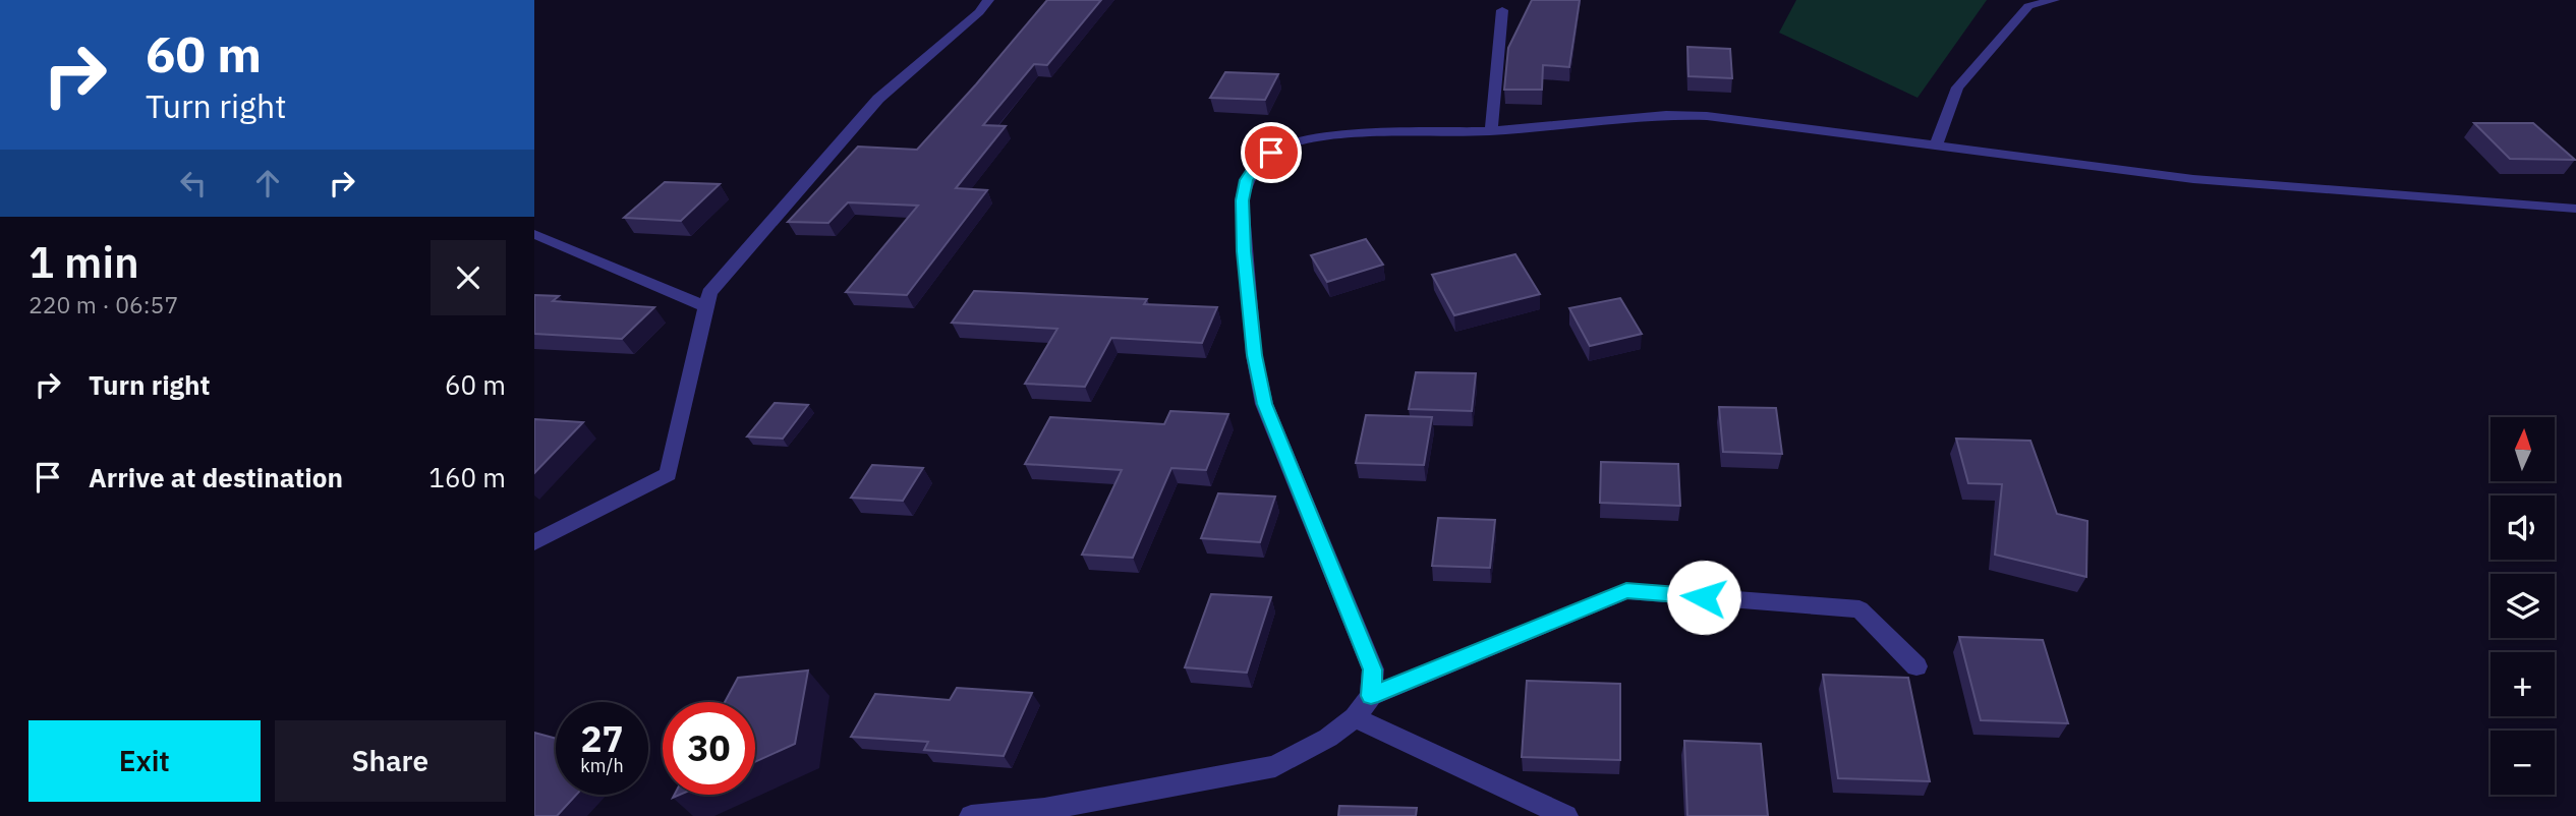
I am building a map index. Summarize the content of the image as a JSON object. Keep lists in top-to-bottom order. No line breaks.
{"north":"top","page":{"turn":["60 m","Turn right"],"heading":["1 min","220 m · 06:57"],"list":[{"name":"Turn right","value":"60 m"},{"name":"Arrive at destination","value":"160 m"}],"map_buttons":["+","−"],"speed":"27 km/h","limit":"30","buttons":["Exit","Share"]}}
